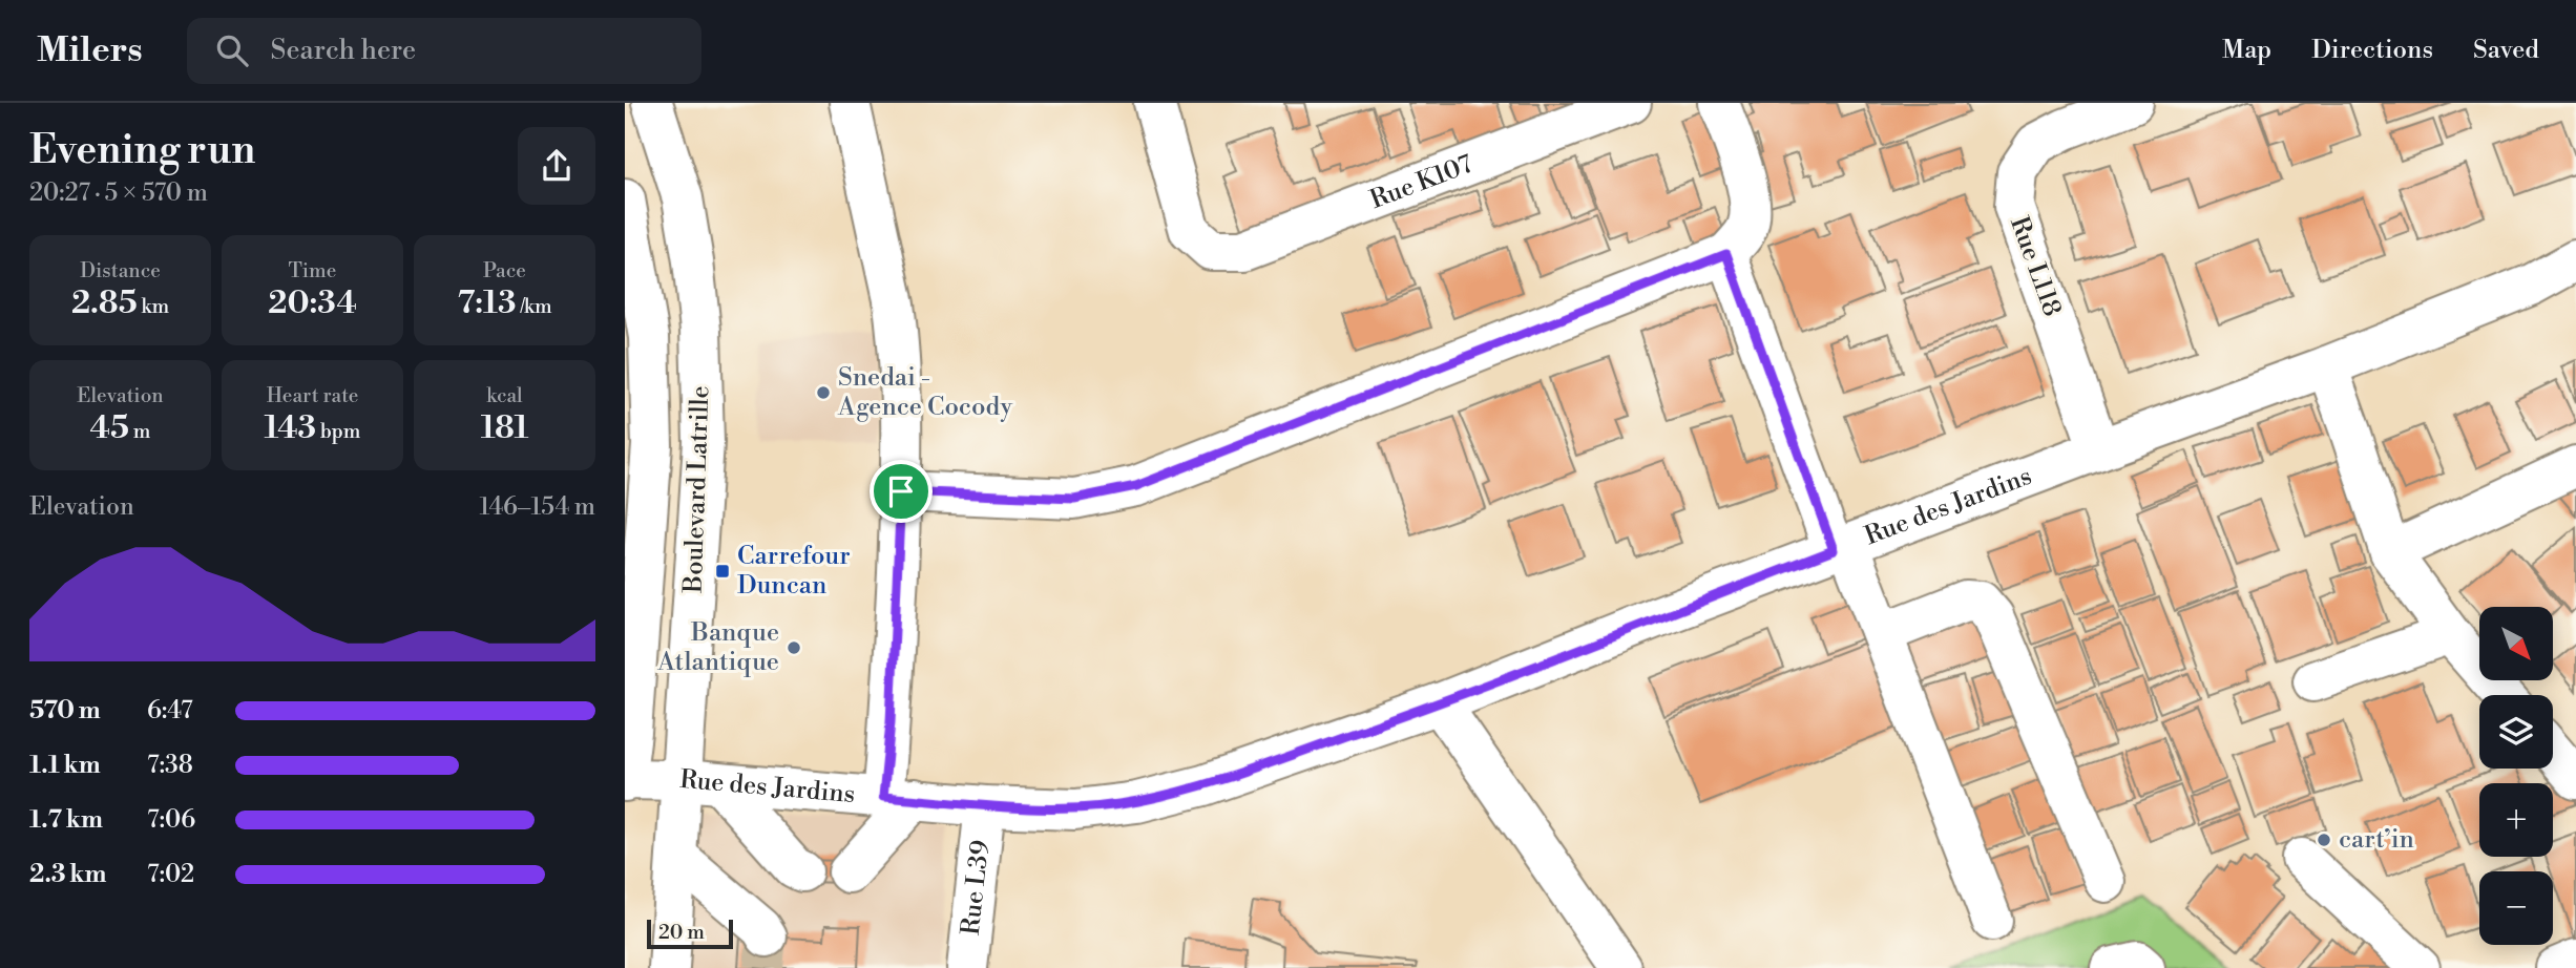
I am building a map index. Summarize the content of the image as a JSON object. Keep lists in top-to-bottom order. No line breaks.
{"streets":{"street":["Rue K107","Rue L118","Boulevard Latrille","Rue des Jardins","Rue L39"]},"crossings":[["Rue L118","Rue des Jardins"],["Boulevard Latrille","Rue des Jardins"],["Rue des Jardins","Rue L39"]],"places":{"other":["Snedai - Agence Cocody","Banque Atlantique","cart’in"],"transit":["Carrefour Duncan"]},"scale_bar":"20 m","north":"bottom right","page":{"header":"Milers","search":"Search here","nav":["Map","Directions","Saved"],"heading":["Evening run","20:27 · 5 × 570 m"],"stats":[["Distance","2.85 km"],["Time","20:34"],["Pace","7:13 /km"],["Elevation","45 m"],["Heart rate","143 bpm"],["kcal","181"]],"chart":["Elevation","146–154 m"],"map_buttons":["+","−"],"list":[{"name":"570 m","note":"6:47"},{"name":"1.1 km","note":"7:38"},{"name":"1.7 km","note":"7:06"},{"name":"2.3 km","note":"7:02"}],"scale":"20 m"}}
